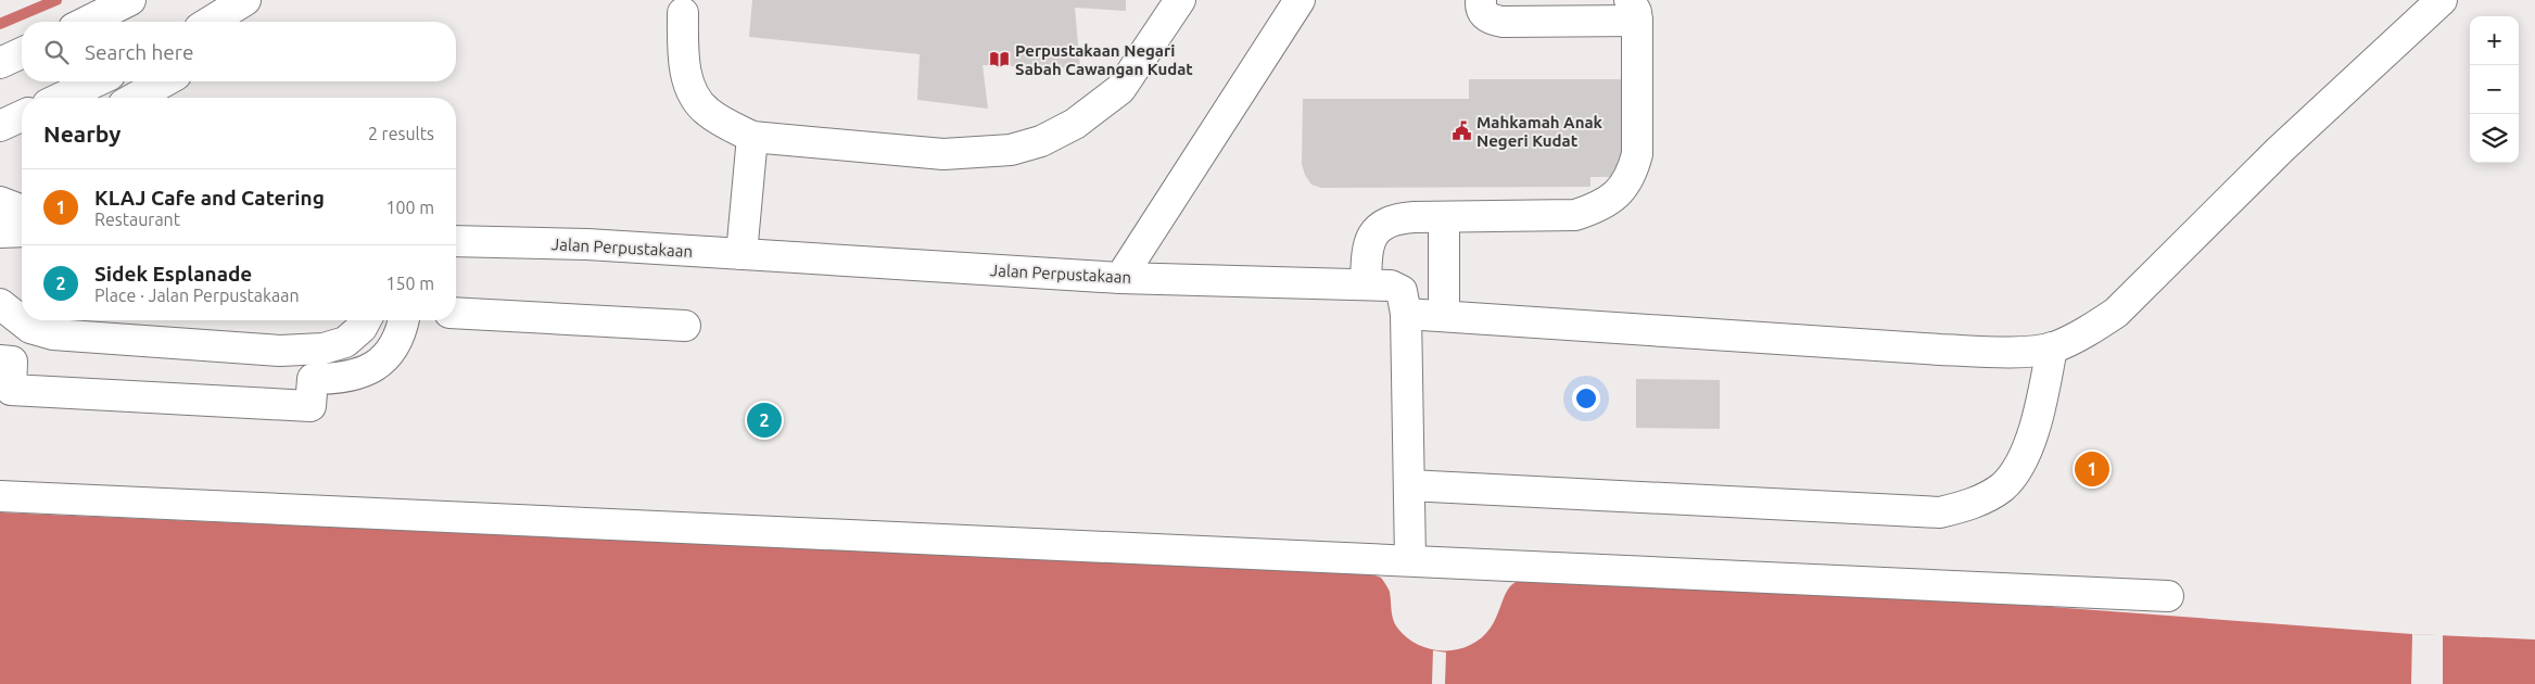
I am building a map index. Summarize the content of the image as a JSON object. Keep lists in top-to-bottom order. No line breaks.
{"streets":{"street":["Jalan Perpustakaan"]},"places":{"library":["Perpustakaan Negari Sabah Cawangan Kudat"],"public building":["Mahkamah Anak Negeri Kudat"]},"page":{"map_buttons":["+","−"],"search":"Search here","heading":["Nearby","2 results"],"list":[{"mark":"1","name":"KLAJ Cafe and Catering","note":"Restaurant","value":"100 m"},{"mark":"2","name":"Sidek Esplanade","note":"Place · Jalan Perpustakaan","value":"150 m"}],"pins":["2","1"]}}
